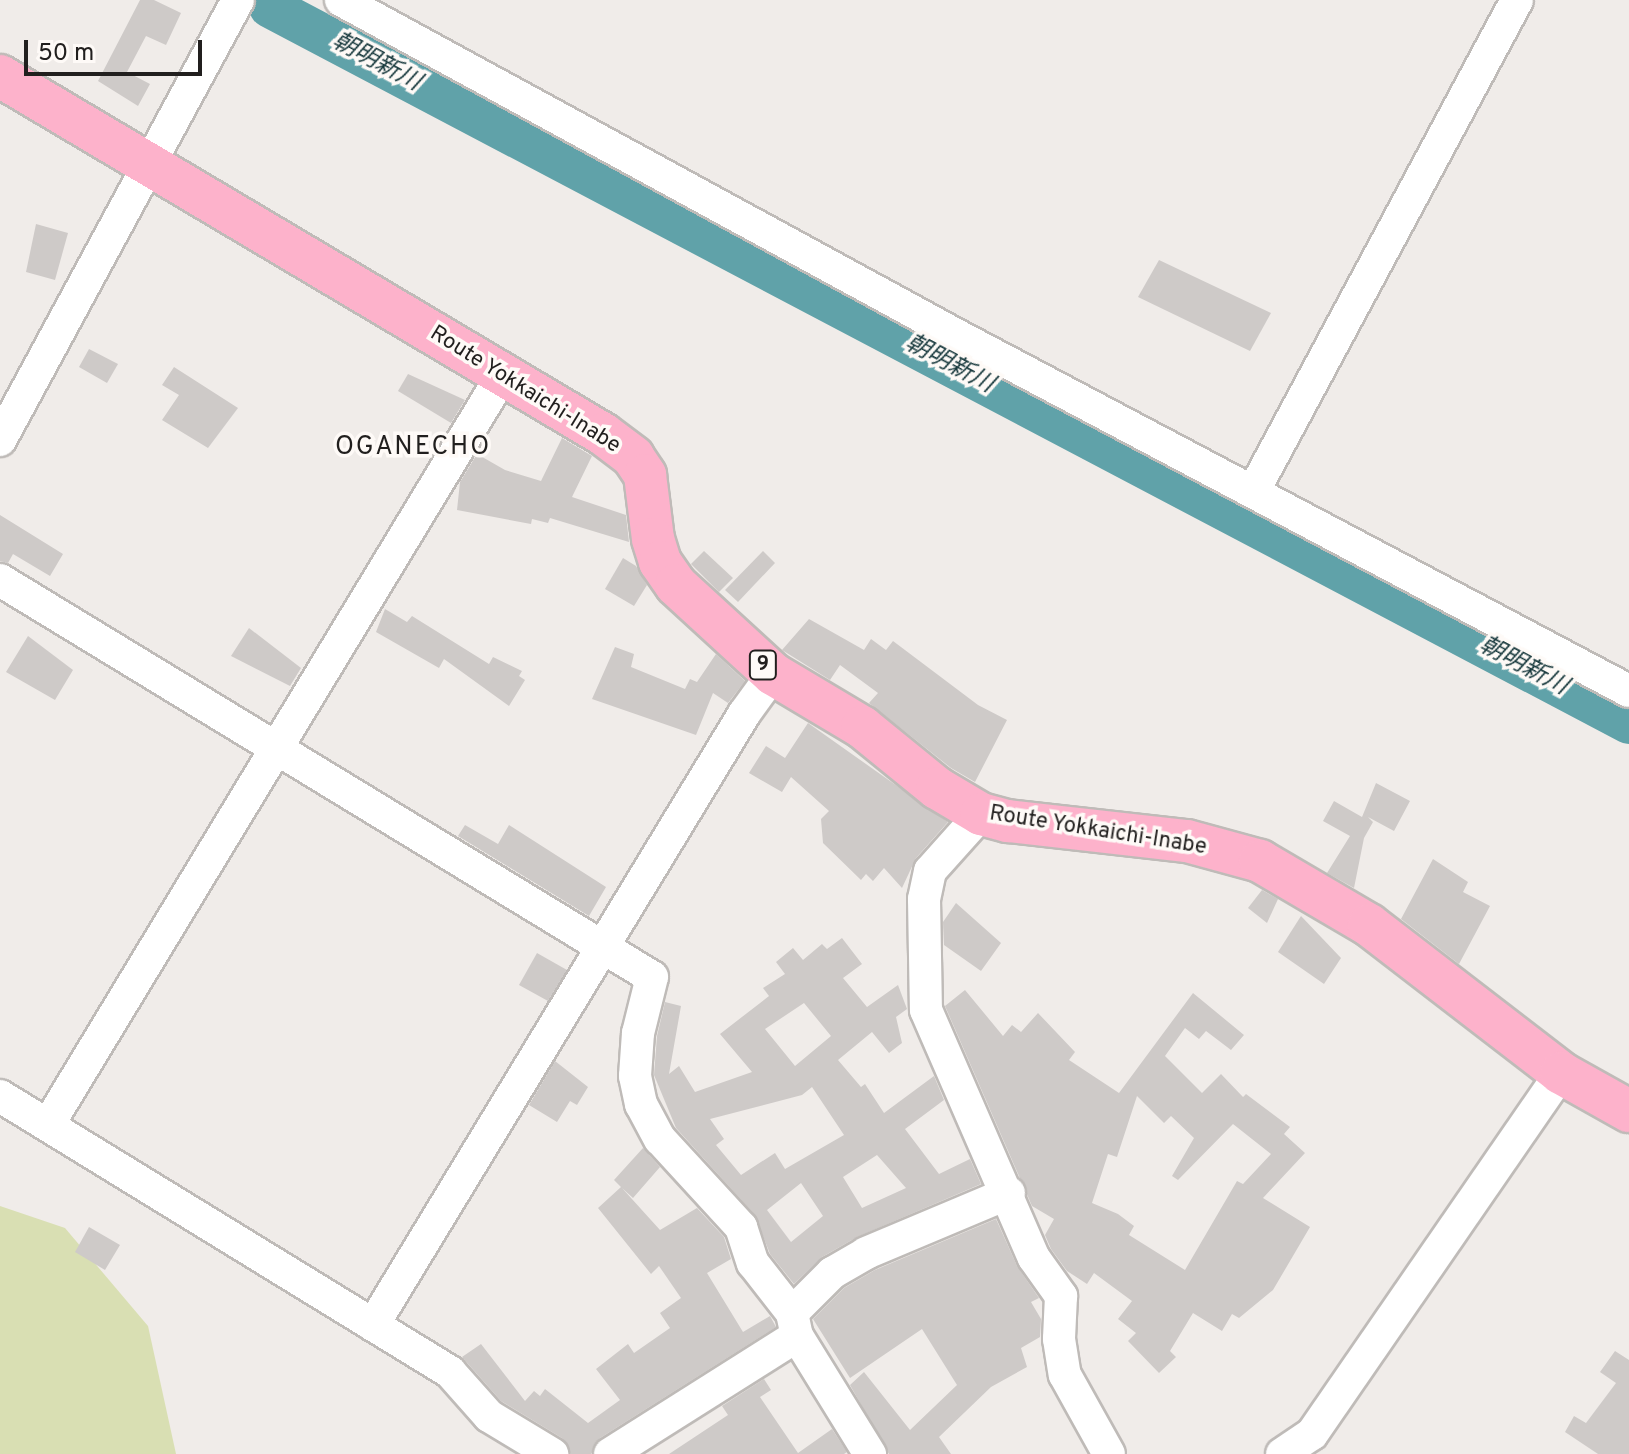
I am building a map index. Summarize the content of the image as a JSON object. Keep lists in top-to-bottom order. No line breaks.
{"streets":{"main road":["Route Yokkaichi-Inabe","9"]},"districts":["OGANECHO"],"water":["朝明新川"],"scale_bar":"50 m"}
